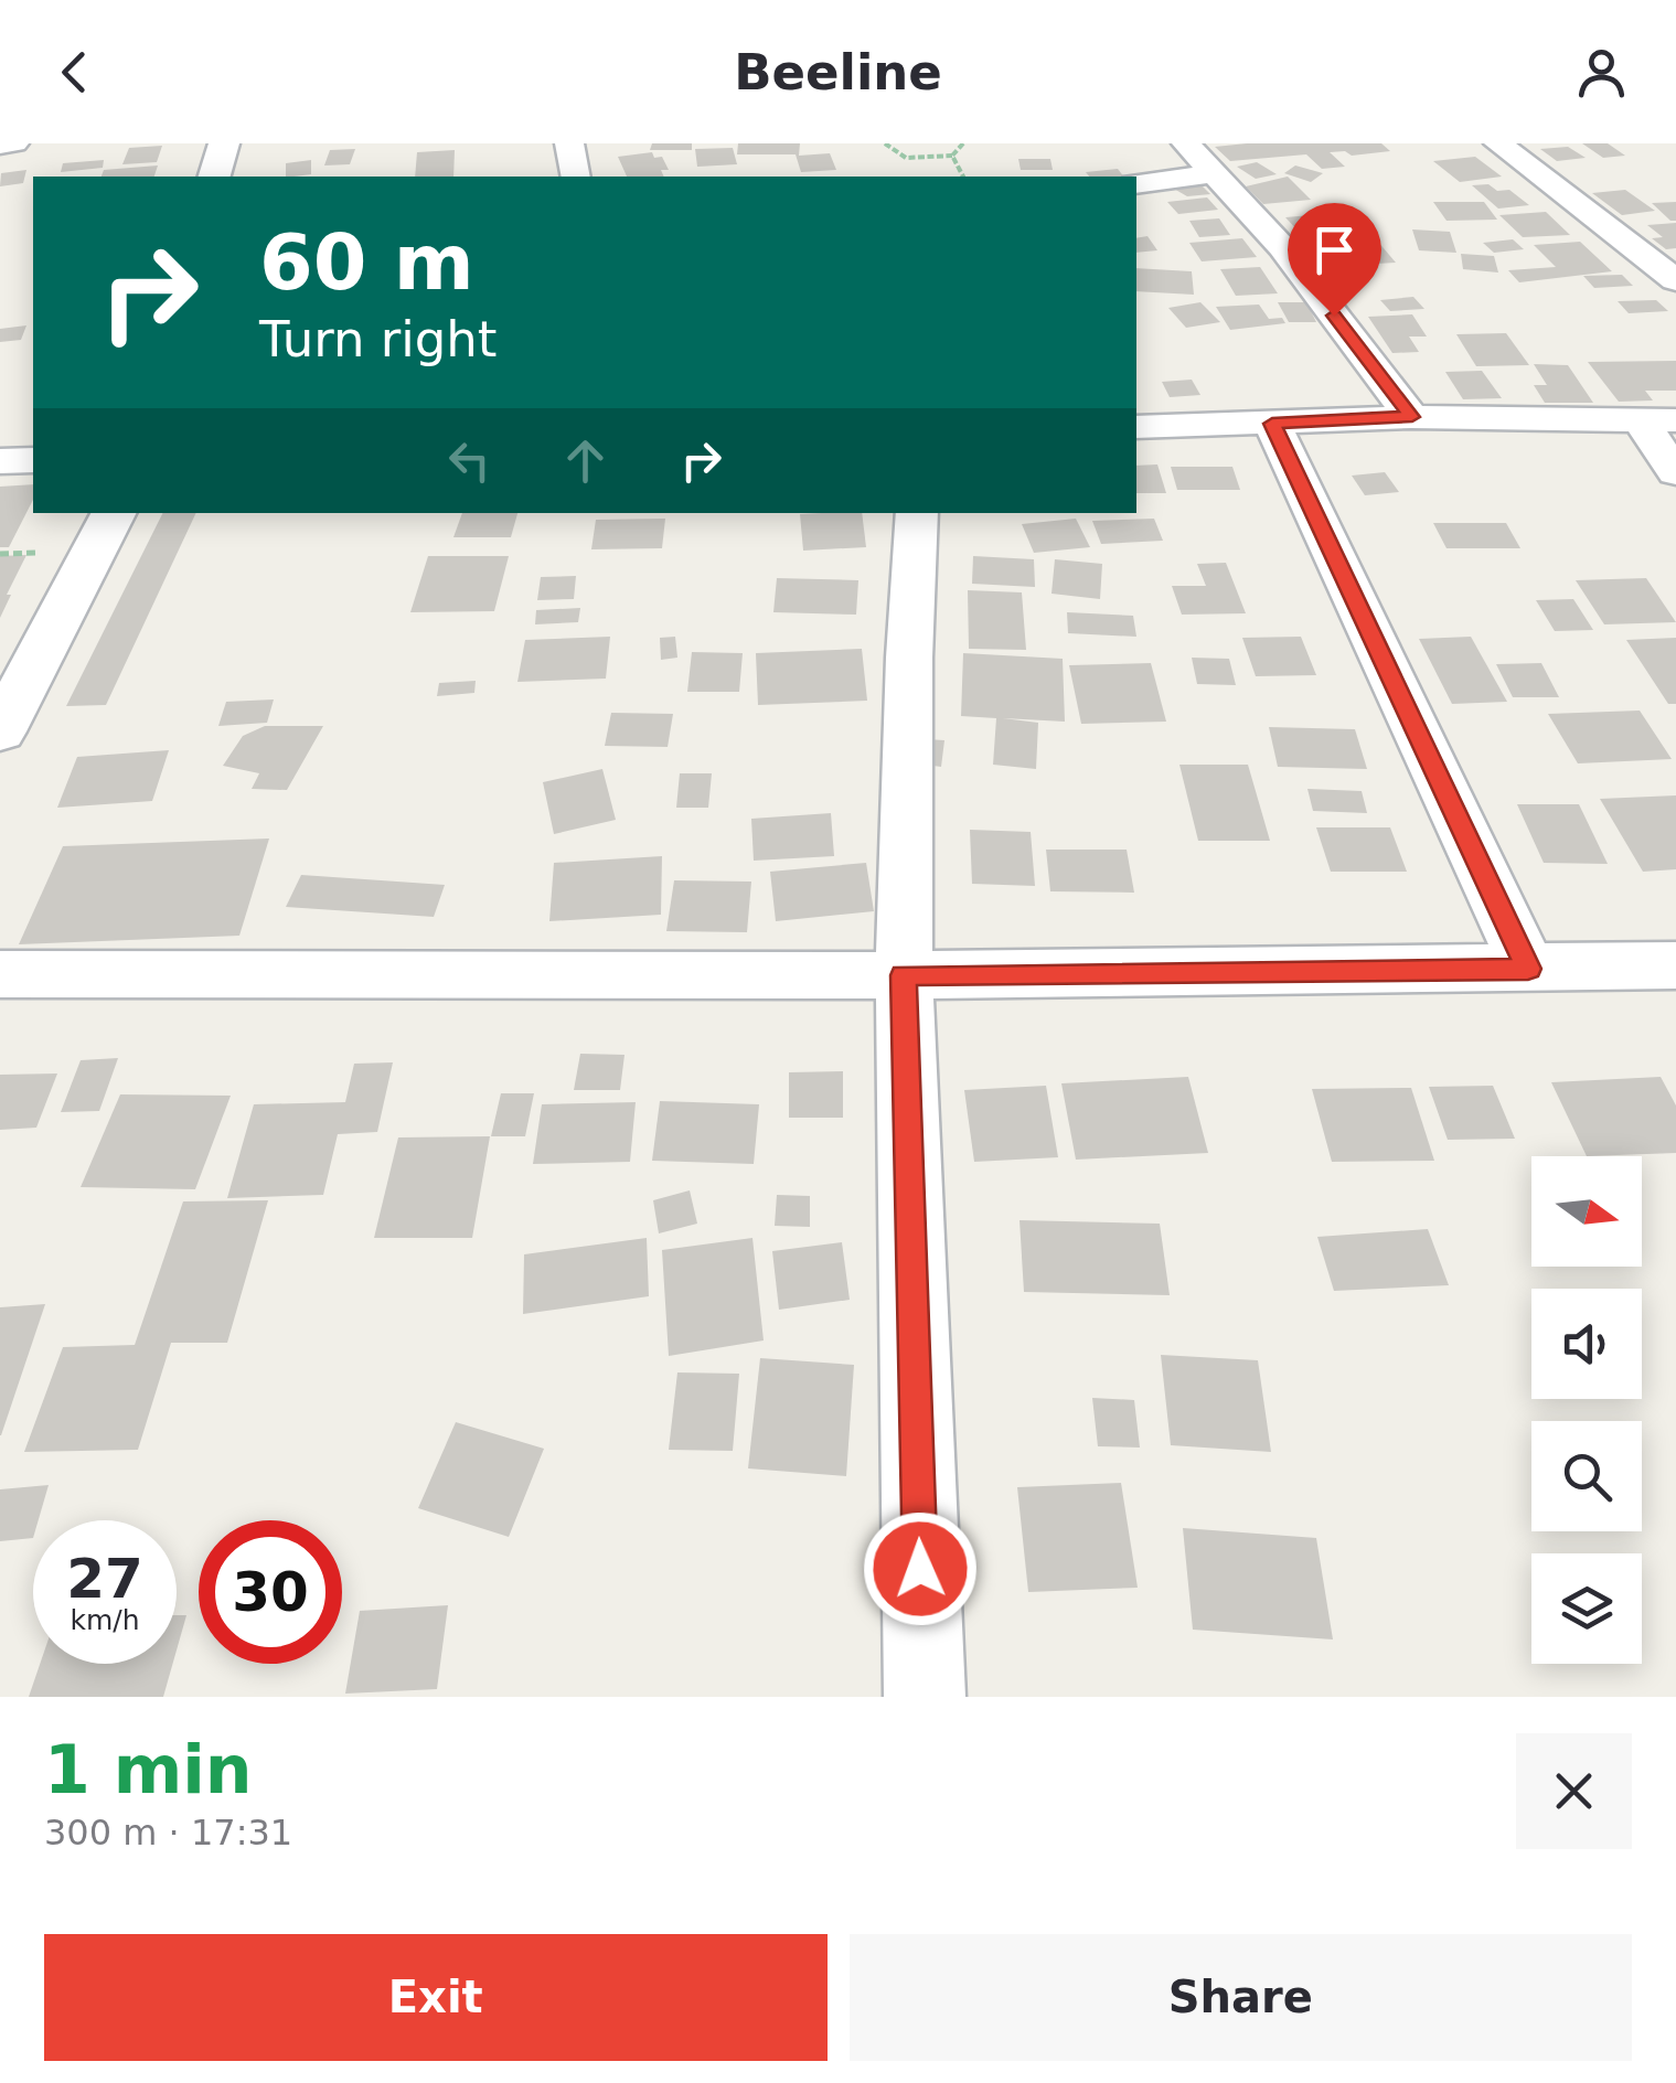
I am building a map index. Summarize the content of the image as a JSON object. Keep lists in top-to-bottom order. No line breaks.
{"north":"right","page":{"header":"Beeline","turn":["60 m","Turn right"],"speed":"27 km/h","limit":"30","heading":["1 min","300 m · 17:31"],"buttons":["Exit","Share"]}}
